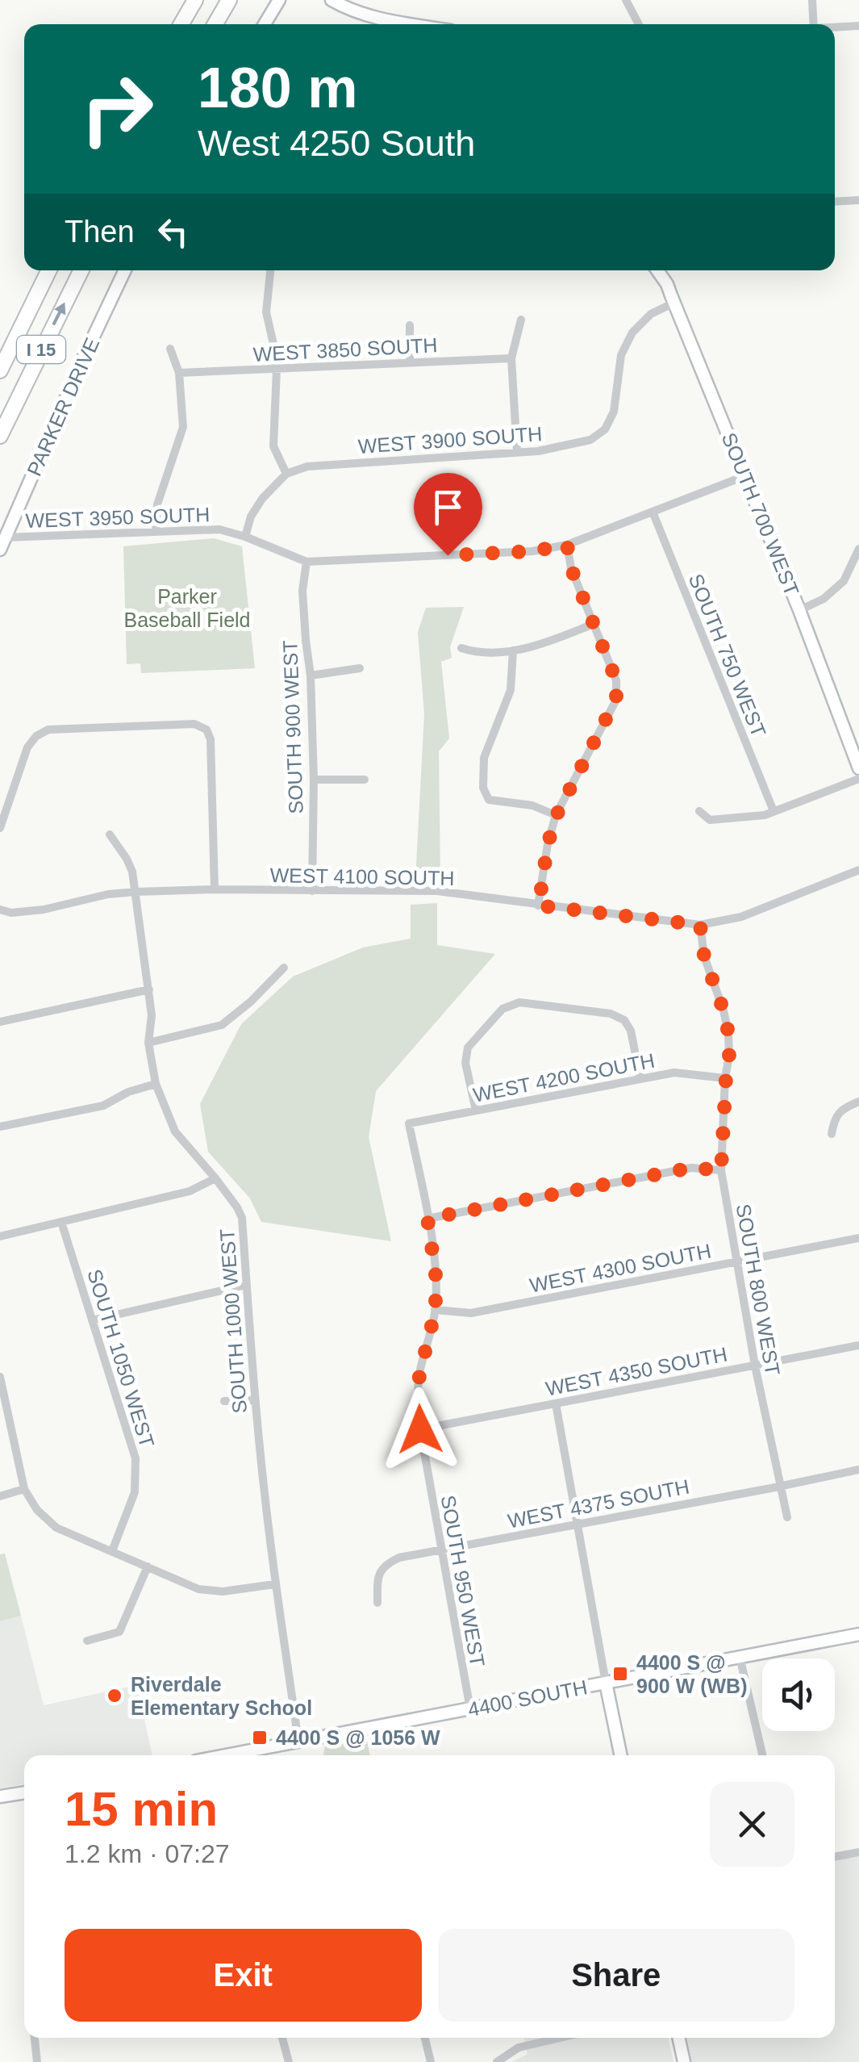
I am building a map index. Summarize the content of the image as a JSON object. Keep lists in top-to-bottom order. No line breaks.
{"streets":{"highway":["I 15"],"street":["WEST 3850 SOUTH","PARKER DRIVE","WEST 3900 SOUTH","SOUTH 700 WEST","WEST 3950 SOUTH","SOUTH 750 WEST","SOUTH 900 WEST","WEST 4100 SOUTH","WEST 4200 SOUTH","WEST 4300 SOUTH","SOUTH 800 WEST","SOUTH 1000 WEST","SOUTH 1050 WEST","WEST 4350 SOUTH","WEST 4375 SOUTH","SOUTH 950 WEST","4400 SOUTH"]},"crossings":[["PARKER DRIVE","WEST 3950 SOUTH"],["WEST 3900 SOUTH","SOUTH 700 WEST"],["SOUTH 700 WEST","WEST 3950 SOUTH"],["WEST 3950 SOUTH","SOUTH 750 WEST"],["WEST 3950 SOUTH","SOUTH 900 WEST"],["SOUTH 900 WEST","WEST 4100 SOUTH"],["WEST 4100 SOUTH","SOUTH 800 WEST"],["WEST 4100 SOUTH","SOUTH 1000 WEST"],["WEST 4200 SOUTH","SOUTH 800 WEST"],["WEST 4200 SOUTH","SOUTH 950 WEST"],["WEST 4300 SOUTH","SOUTH 800 WEST"],["WEST 4300 SOUTH","SOUTH 950 WEST"],["SOUTH 800 WEST","WEST 4350 SOUTH"],["SOUTH 800 WEST","WEST 4375 SOUTH"],["SOUTH 1000 WEST","4400 SOUTH"],["WEST 4350 SOUTH","SOUTH 950 WEST"],["WEST 4375 SOUTH","SOUTH 950 WEST"],["SOUTH 950 WEST","4400 SOUTH"]],"parks":["Parker Baseball Field"],"places":{"transit":["4400 S @ 900 W (WB)","4400 S @ 1056 W"],"other":["Riverdale Elementary School"]},"page":{"turn":["180 m","West 4250 South"],"then":"Then","heading":["15 min","1.2 km · 07:27"],"buttons":["Exit","Share"]}}
